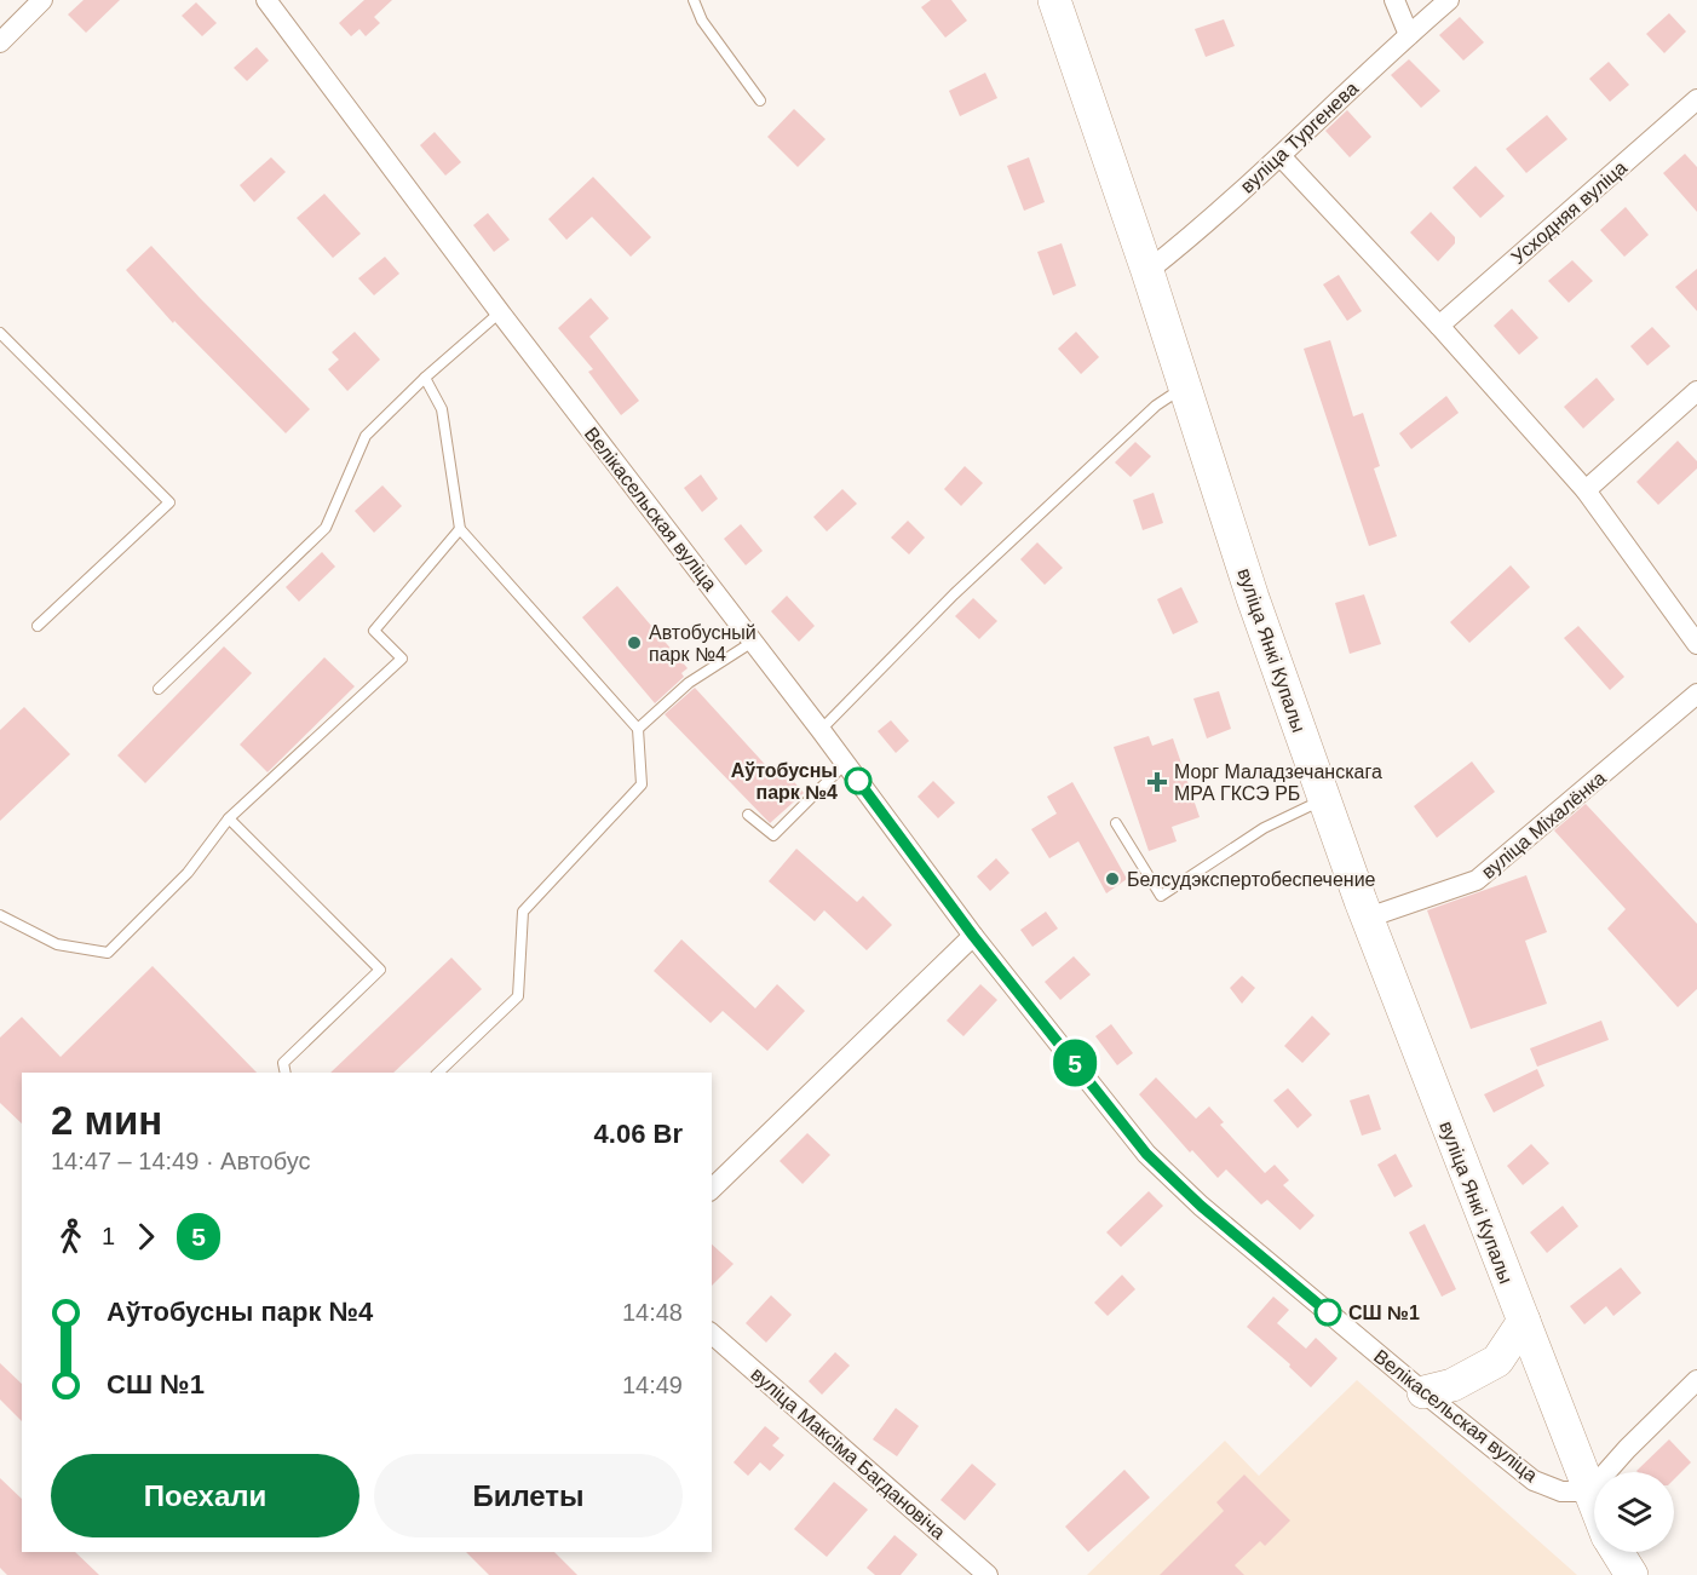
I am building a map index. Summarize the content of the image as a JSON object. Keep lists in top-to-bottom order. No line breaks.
{"streets":{"main road":["вуліца Янкі Купалы"],"street":["вуліца Тургенева","Усходняя вуліца","Велікасельская вуліца","вуліца Міхалёнка","вуліца Максіма Багдановіча"]},"crossings":[["вуліца Тургенева","вуліца Янкі Купалы"],["Велікасельская вуліца","вуліца Янкі Купалы"],["вуліца Янкі Купалы","вуліца Міхалёнка"]],"places":{"other":["Автобусный парк №4","Аўтобусны парк №4","Белсудэкспертобеспечение","СШ №1"],"health":["Морг Маладзечанскага МРА ГКСЭ РБ"]},"lines":["bus line 5"],"page":{"on_map":"5","heading":["2 мин","14:47 – 14:49 · Автобус","4.06 Br"],"legs":["1","5"],"list":[{"name":"Аўтобусны парк №4","value":"14:48"},{"name":"СШ №1","value":"14:49"}],"buttons":["Поехали","Билеты"]}}
